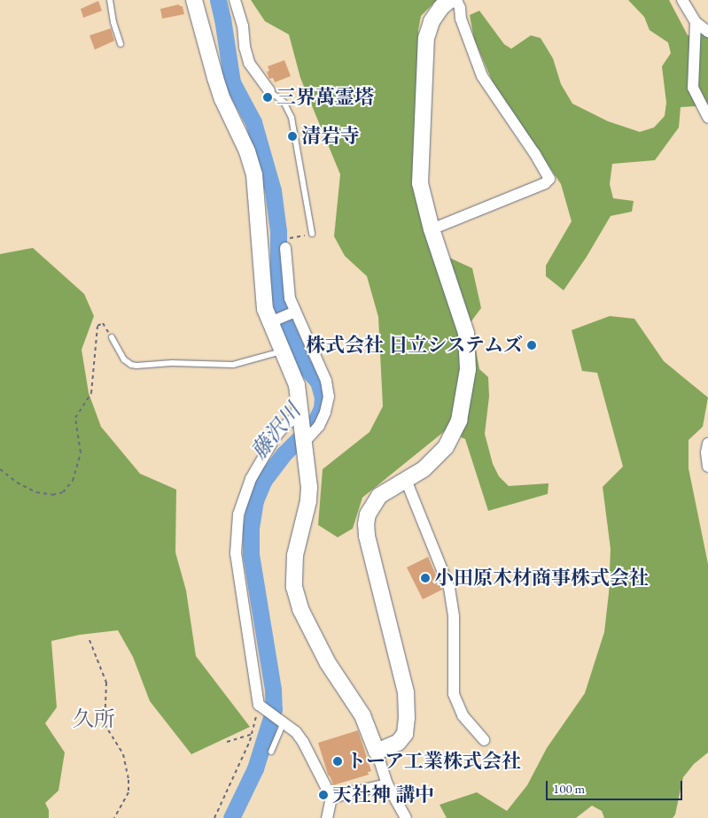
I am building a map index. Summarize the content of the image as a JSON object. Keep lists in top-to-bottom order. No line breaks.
{"districts":["久所"],"water":["藤沢川"],"places":["三界萬霊塔","清岩寺","株式会社 日立システムズ","小田原木材商事株式会社","トーア工業株式会社","天社神 講中"],"scale_bar":"100 m"}
